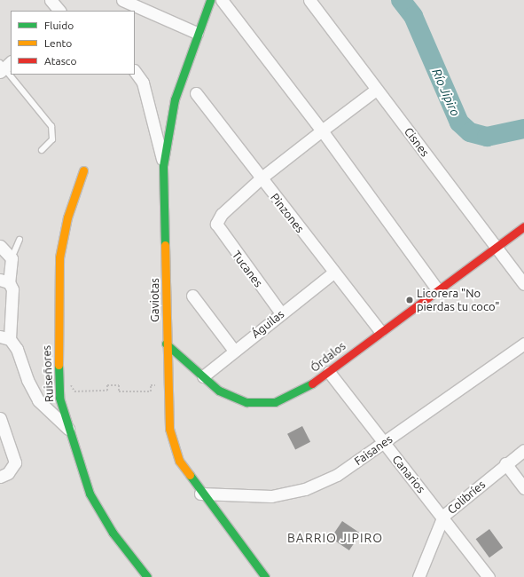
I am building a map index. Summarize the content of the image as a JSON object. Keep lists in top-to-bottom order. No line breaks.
{"streets":{"street":["Cisnes","Pinzones","Tucanes","Gaviotas","Águilas","Órdalos","Ruiseñores","Faisanes","Canarios","Colibríes"]},"crossings":[["Cisnes","Órdalos"],["Pinzones","Tucanes"],["Pinzones","Águilas"],["Pinzones","Órdalos"],["Tucanes","Águilas"],["Gaviotas","Órdalos"],["Gaviotas","Faisanes"],["Águilas","Órdalos"],["Órdalos","Canarios"],["Faisanes","Canarios"],["Canarios","Colibríes"]],"districts":["BARRIO JIPIRO"],"water":["Río Jipiro"],"places":["Licorera \"No pierdas tu coco\""],"legend":["Fluido","Lento","Atasco"]}
